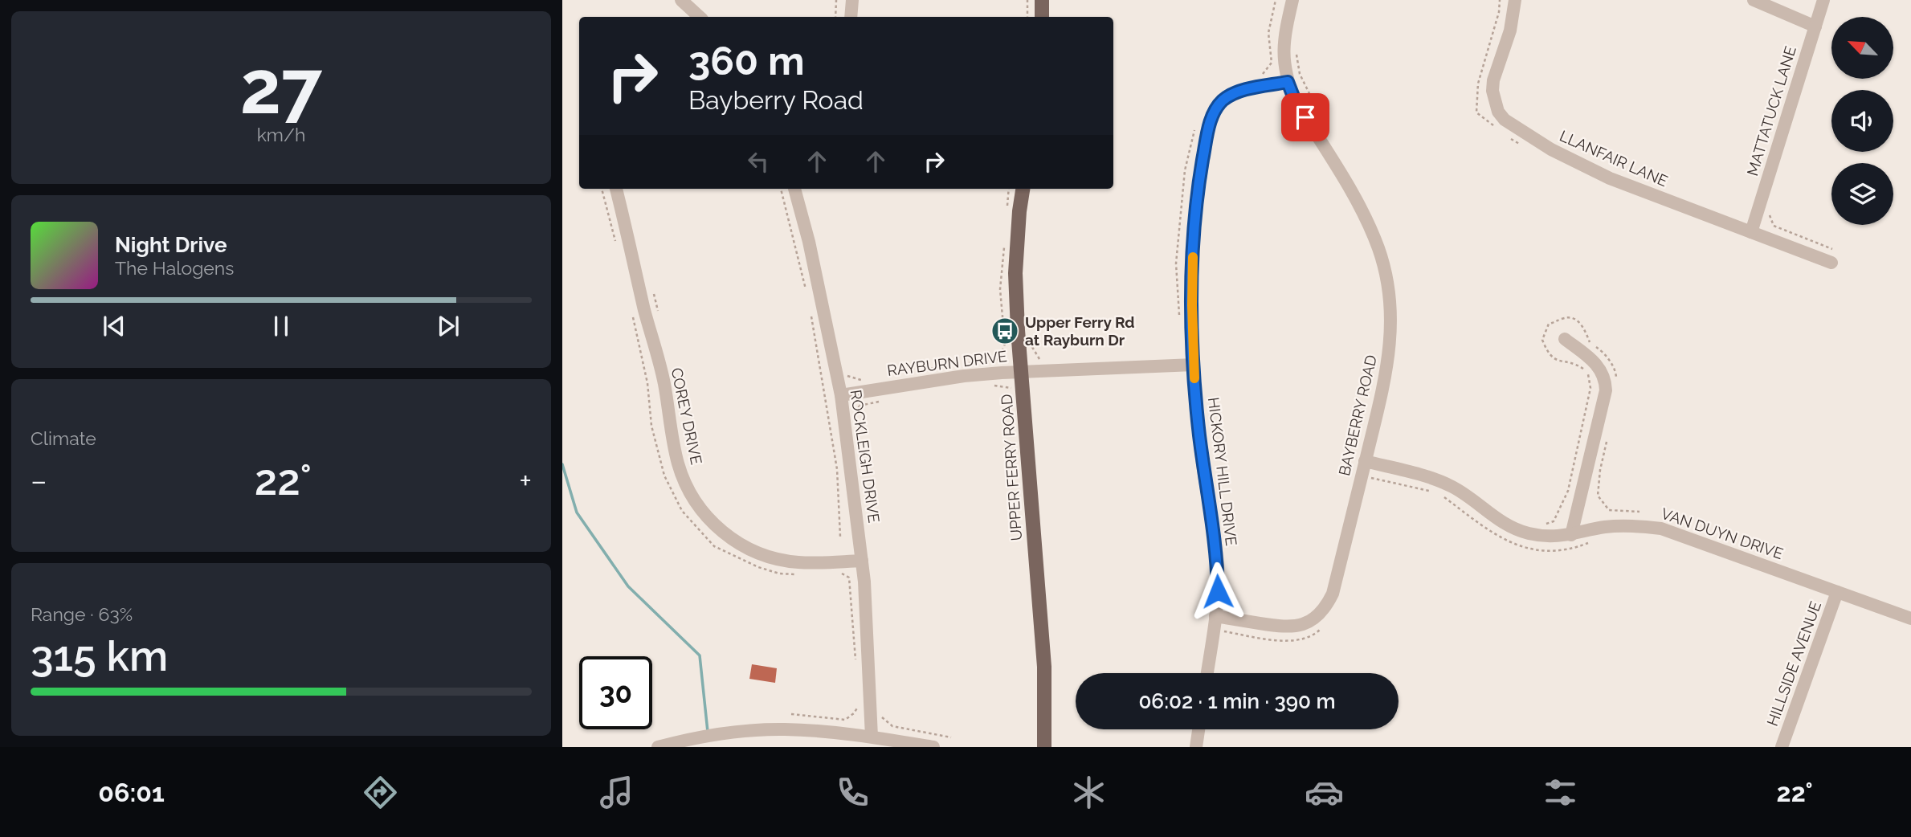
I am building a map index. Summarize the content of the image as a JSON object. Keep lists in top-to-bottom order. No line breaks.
{"streets":{"main road":["UPPER FERRY ROAD"],"street":["MATTATUCK LANE","LLANFAIR LANE","RAYBURN DRIVE","BAYBERRY ROAD","COREY DRIVE","ROCKLEIGH DRIVE","HICKORY HILL DRIVE","VAN DUYN DRIVE","HILLSIDE AVENUE"]},"crossings":[["MATTATUCK LANE","LLANFAIR LANE"],["RAYBURN DRIVE","ROCKLEIGH DRIVE"],["RAYBURN DRIVE","UPPER FERRY ROAD"],["RAYBURN DRIVE","HICKORY HILL DRIVE"],["BAYBERRY ROAD","HICKORY HILL DRIVE"],["BAYBERRY ROAD","VAN DUYN DRIVE"],["COREY DRIVE","ROCKLEIGH DRIVE"],["VAN DUYN DRIVE","HILLSIDE AVENUE"]],"places":{"bus stop":["Upper Ferry Rd at Rayburn Dr"]},"north":"top left","page":{"tile":[["27","km/h"],"Climate",["Range · 63%","315 km"]],"turn":["360 m","Bayberry Road"],"song":["Night Drive","The Halogens"],"heat":["−","22°","+"],"limit":"30","trip":"06:02 · 1 min · 390 m","tabs":["06:01","22°"]}}
